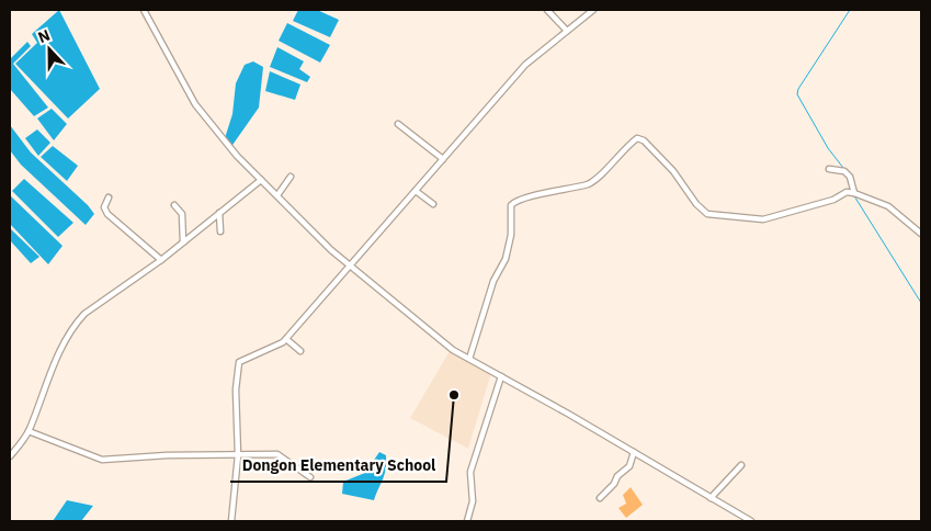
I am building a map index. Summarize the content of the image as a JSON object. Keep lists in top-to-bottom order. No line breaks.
{"places":["Dongon Elementary School"],"north":"top"}
